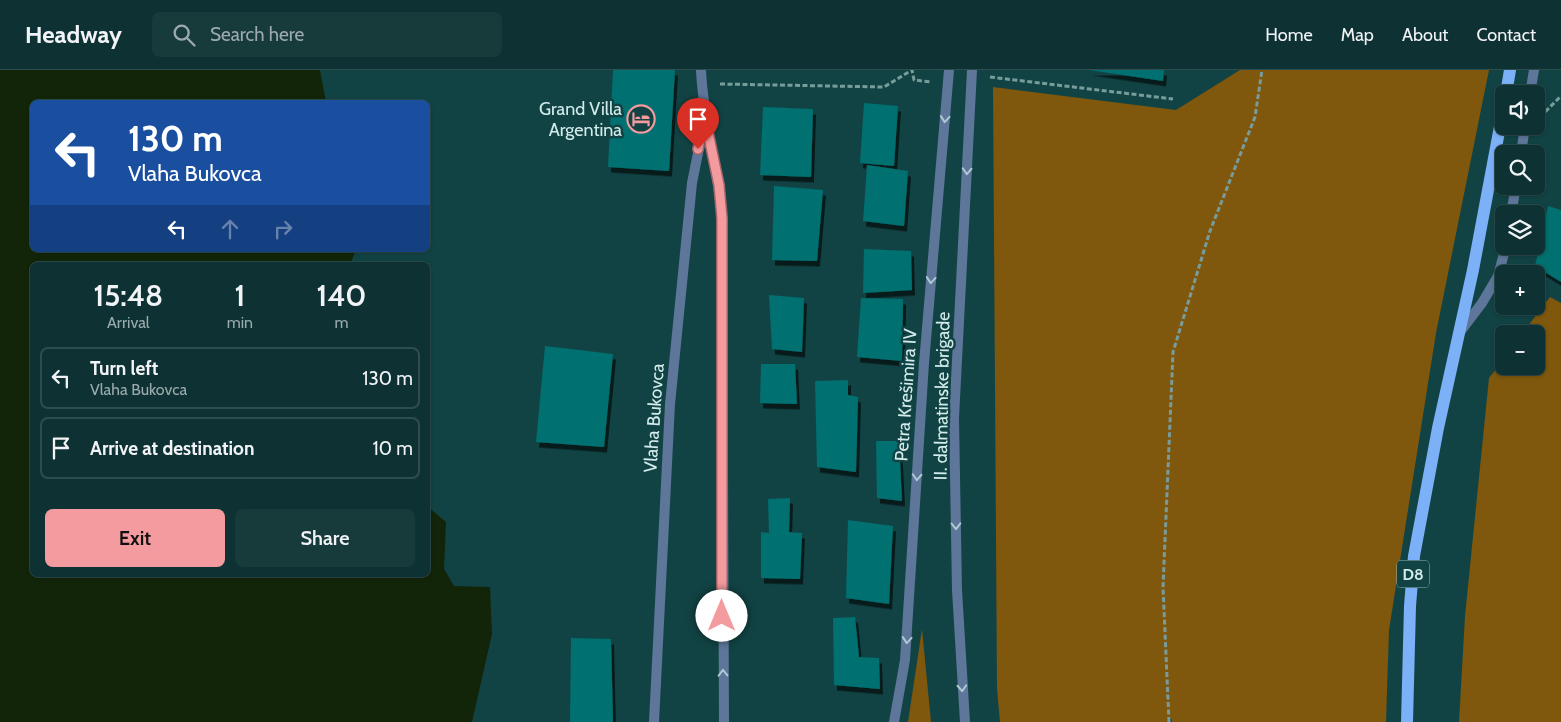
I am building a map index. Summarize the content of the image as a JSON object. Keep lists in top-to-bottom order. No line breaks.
{"streets":{"main road":["D8"],"street":["Petra Krešimira IV","II. dalmatinske brigade","Vlaha Bukovca"]},"one_way":["Petra Krešimira IV","II. dalmatinske brigade"],"places":{"hotel":["Grand Villa Argentina"]},"page":{"header":"Headway","search":"Search here","nav":["Home","Map","About","Contact"],"map_buttons":["+","−"],"turn":["130 m","Vlaha Bukovca"],"eta":["15:48","Arrival","1","min","140","m"],"list":[{"name":"Turn left","note":"Vlaha Bukovca","value":"130 m"},{"name":"Arrive at destination","value":"10 m"}],"buttons":["Exit","Share"]}}
